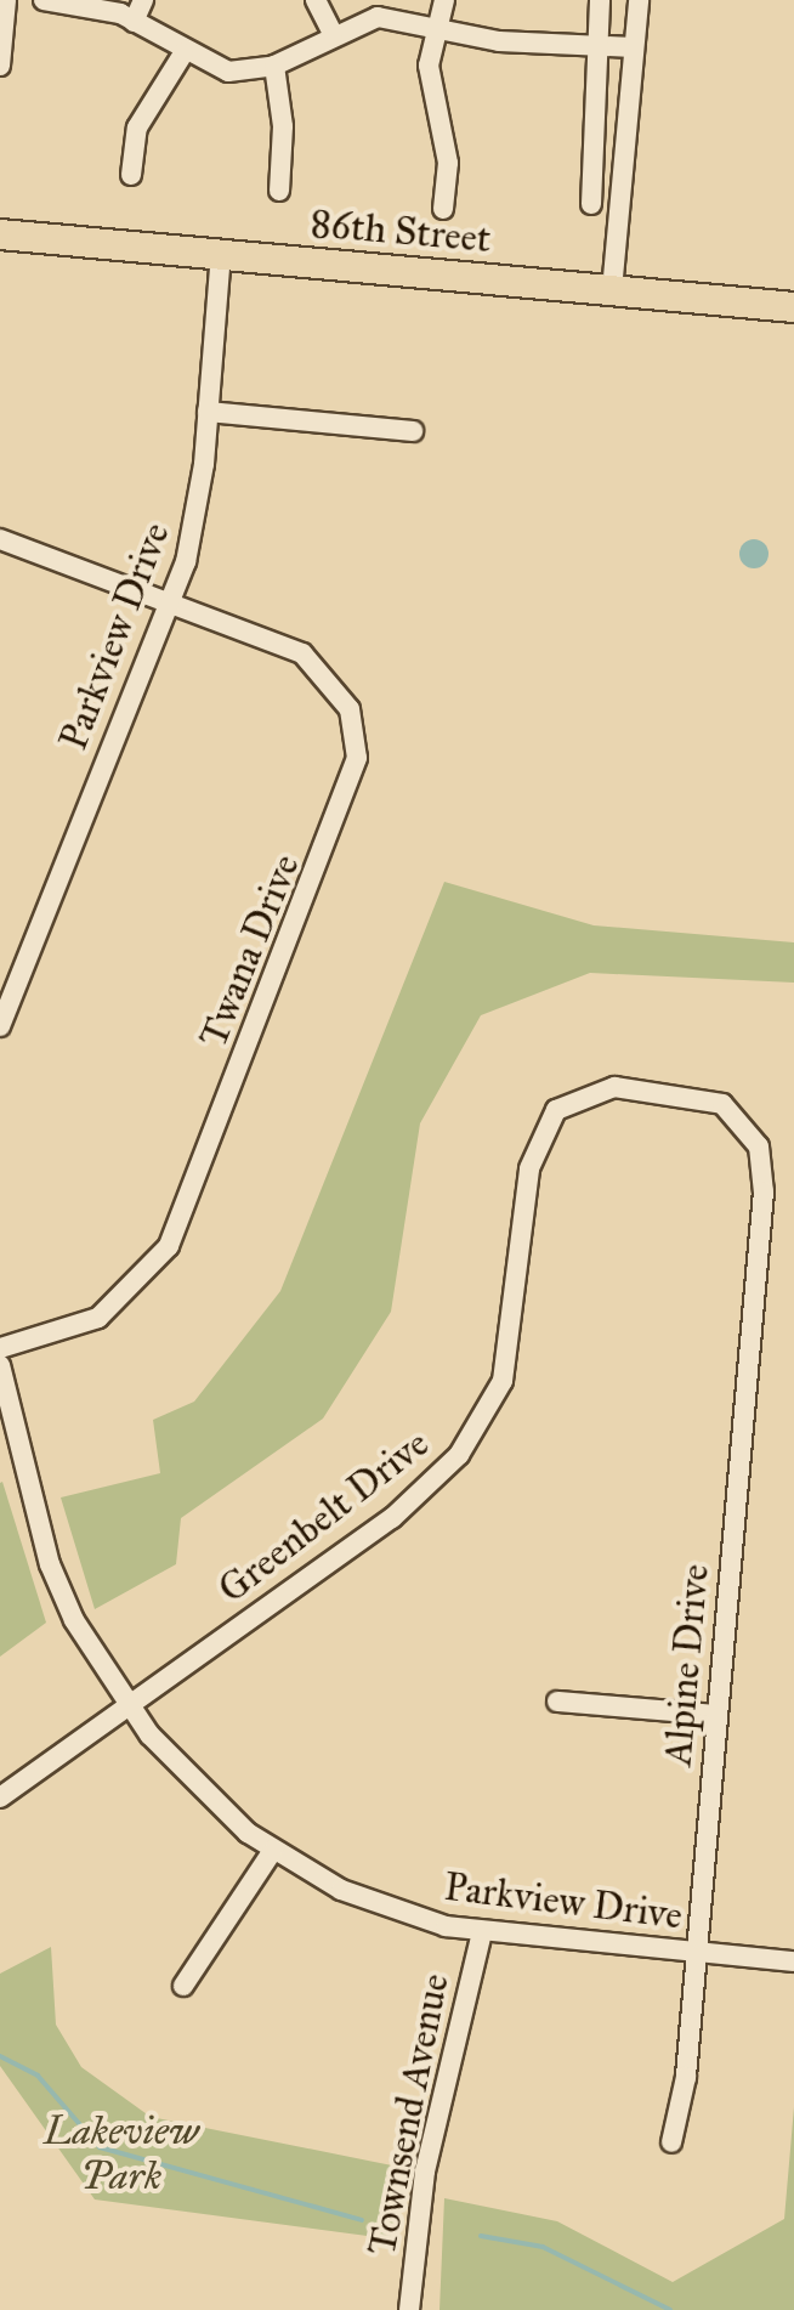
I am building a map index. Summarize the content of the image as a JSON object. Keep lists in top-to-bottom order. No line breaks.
{"streets":{"main road":["86th Street"],"street":["Parkview Drive","Twana Drive","Greenbelt Drive","Alpine Drive","Townsend Avenue"]},"crossings":[["86th Street","Parkview Drive"],["Parkview Drive","Twana Drive"],["Parkview Drive","Greenbelt Drive"],["Parkview Drive","Alpine Drive"],["Parkview Drive","Townsend Avenue"],["Greenbelt Drive","Alpine Drive"]],"parks":["Lakeview Park"]}
